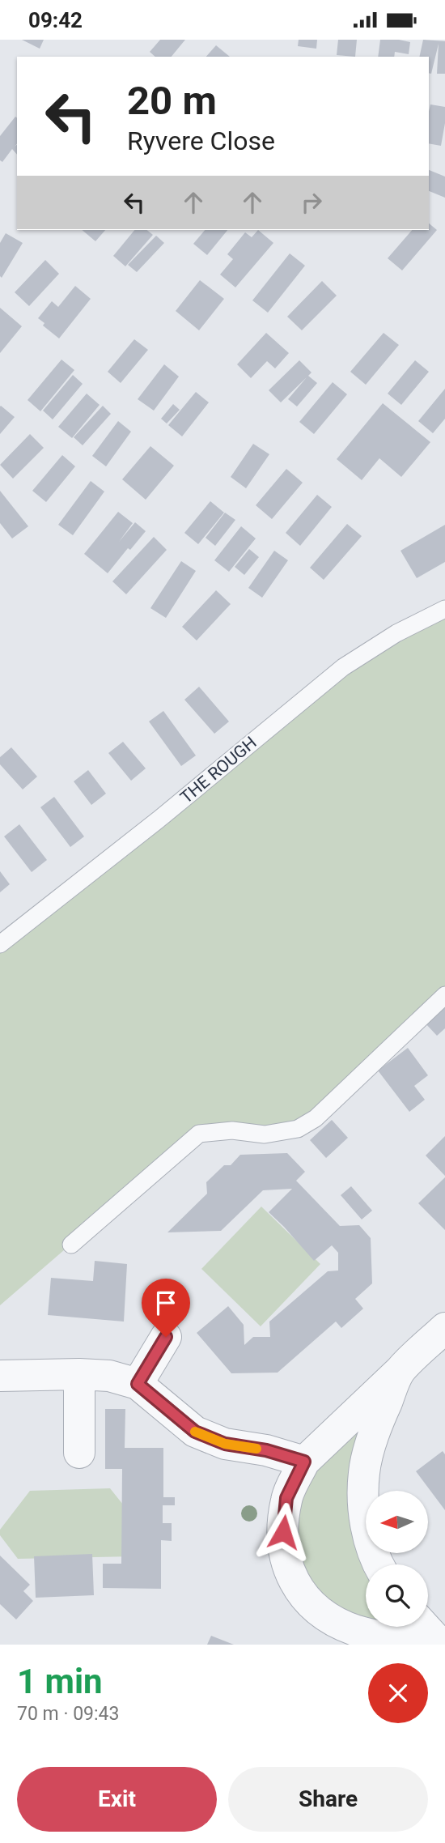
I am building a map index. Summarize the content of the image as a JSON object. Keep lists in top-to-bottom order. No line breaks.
{"streets":{"lane":["THE ROUGH"]},"north":"left","page":{"status":"09:42","turn":["20 m","Ryvere Close"],"heading":["1 min","70 m · 09:43"],"buttons":["Exit","Share"]}}
